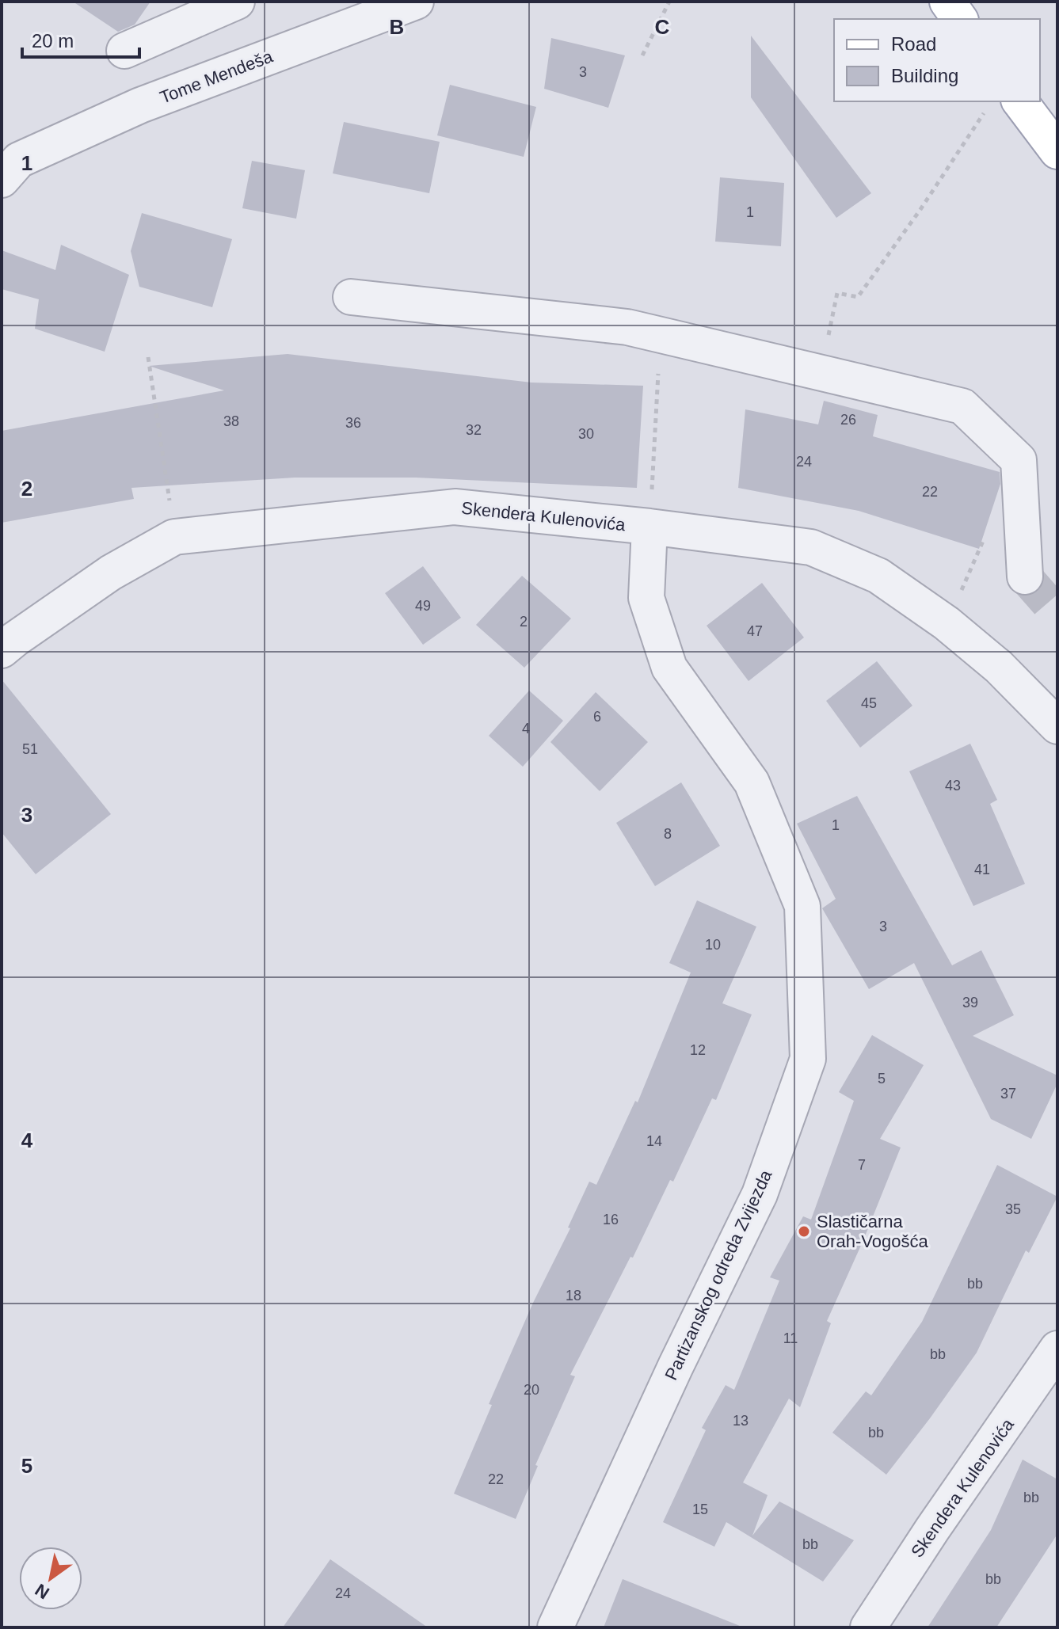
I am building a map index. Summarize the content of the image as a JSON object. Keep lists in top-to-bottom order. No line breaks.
{"streets":{"street":["Tome Mendeša","Skendera Kulenovića","Partizanskog odreda Zvijezda"]},"crossings":[["Skendera Kulenovića","Partizanskog odreda Zvijezda"]],"places":["Slastičarna Orah-Vogošća"],"house_numbers":["3","1","26","38","36","32","30","24","22","49","2","47","45","6","4","51","43","1","8","41","3","10","39","12","5","37","14","7","35","16","bb","18","11","bb","20","13","bb","22","bb","15","bb","bb","24"],"legend":["Road","Building"],"scale_bar":"20 m","north":"bottom left","grid":{"columns":["B","C"],"rows":["1","2","3","4","5"]}}
